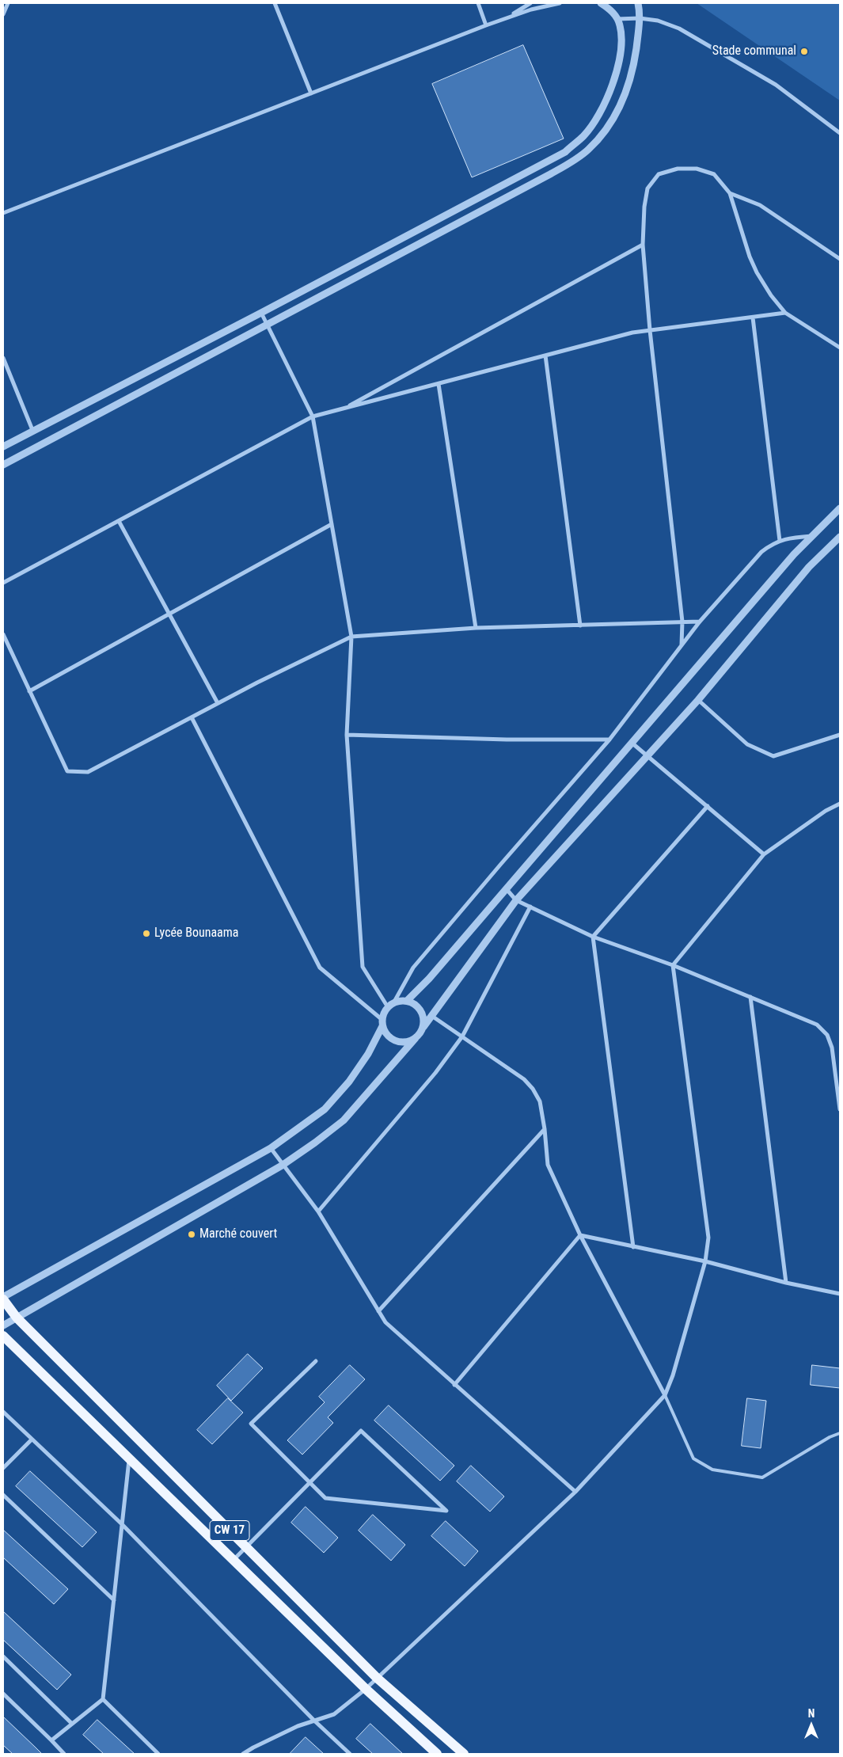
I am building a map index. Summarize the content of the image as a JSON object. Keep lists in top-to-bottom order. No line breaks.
{"streets":{"main road":["CW 17"]},"places":["Stade communal","Lycée Bounaama","Marché couvert"],"north":"top"}
